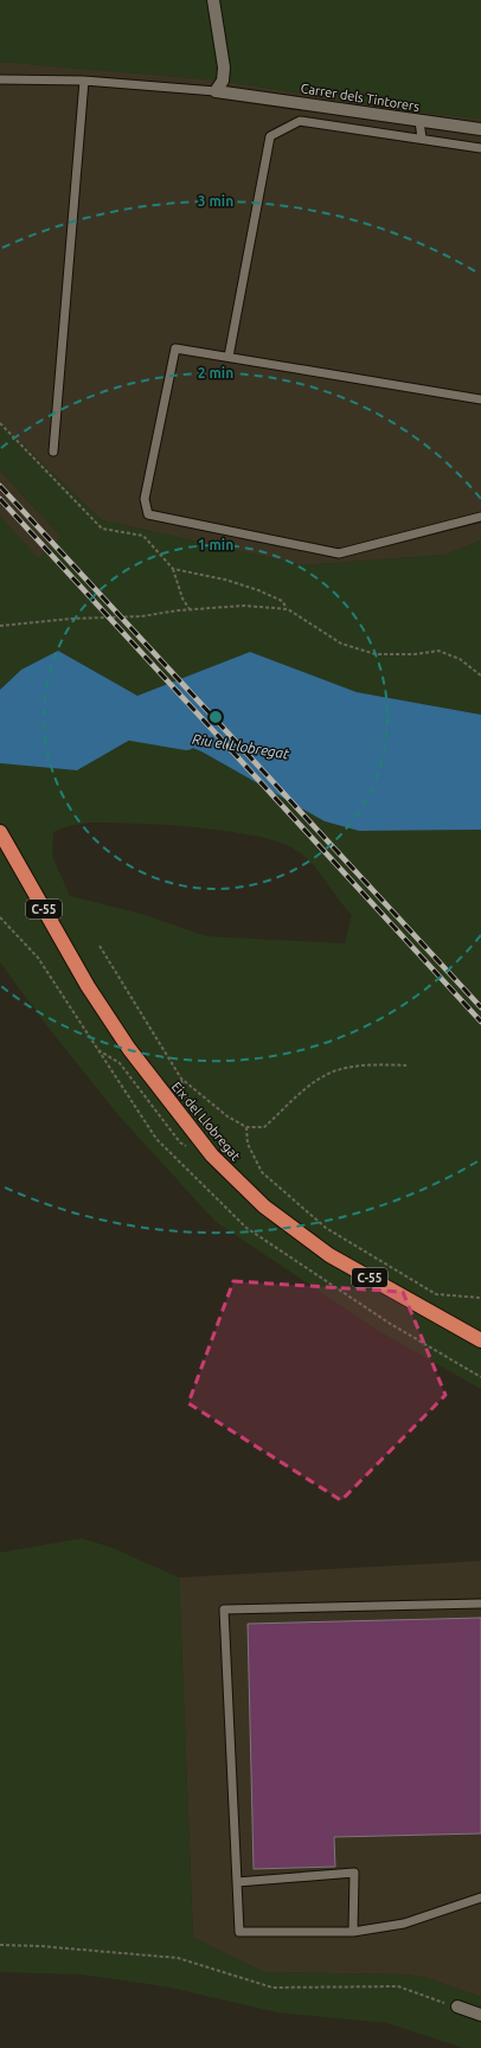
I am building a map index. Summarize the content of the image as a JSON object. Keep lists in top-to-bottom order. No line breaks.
{"streets":{"highway":["C-55","Eix del Llobregat"],"street":["Carrer dels Tintorers"]},"water":["Riu el Llobregat"],"rings":["3 min","2 min","1 min"]}
